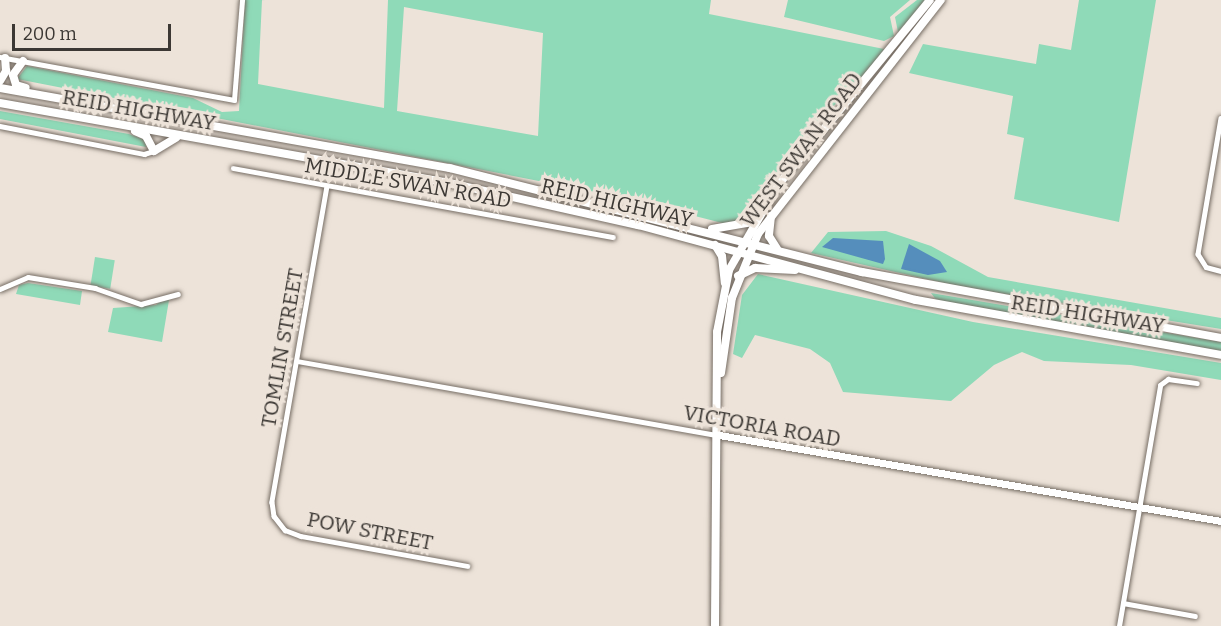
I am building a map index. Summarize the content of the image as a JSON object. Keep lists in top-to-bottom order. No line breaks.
{"streets":{"highway":["REID HIGHWAY"],"main road":["WEST SWAN ROAD"],"street":["MIDDLE SWAN ROAD","TOMLIN STREET","VICTORIA ROAD","POW STREET"]},"crossings":[["REID HIGHWAY","WEST SWAN ROAD"],["WEST SWAN ROAD","VICTORIA ROAD"],["MIDDLE SWAN ROAD","TOMLIN STREET"],["TOMLIN STREET","VICTORIA ROAD"],["TOMLIN STREET","POW STREET"]],"scale_bar":"200 m"}
